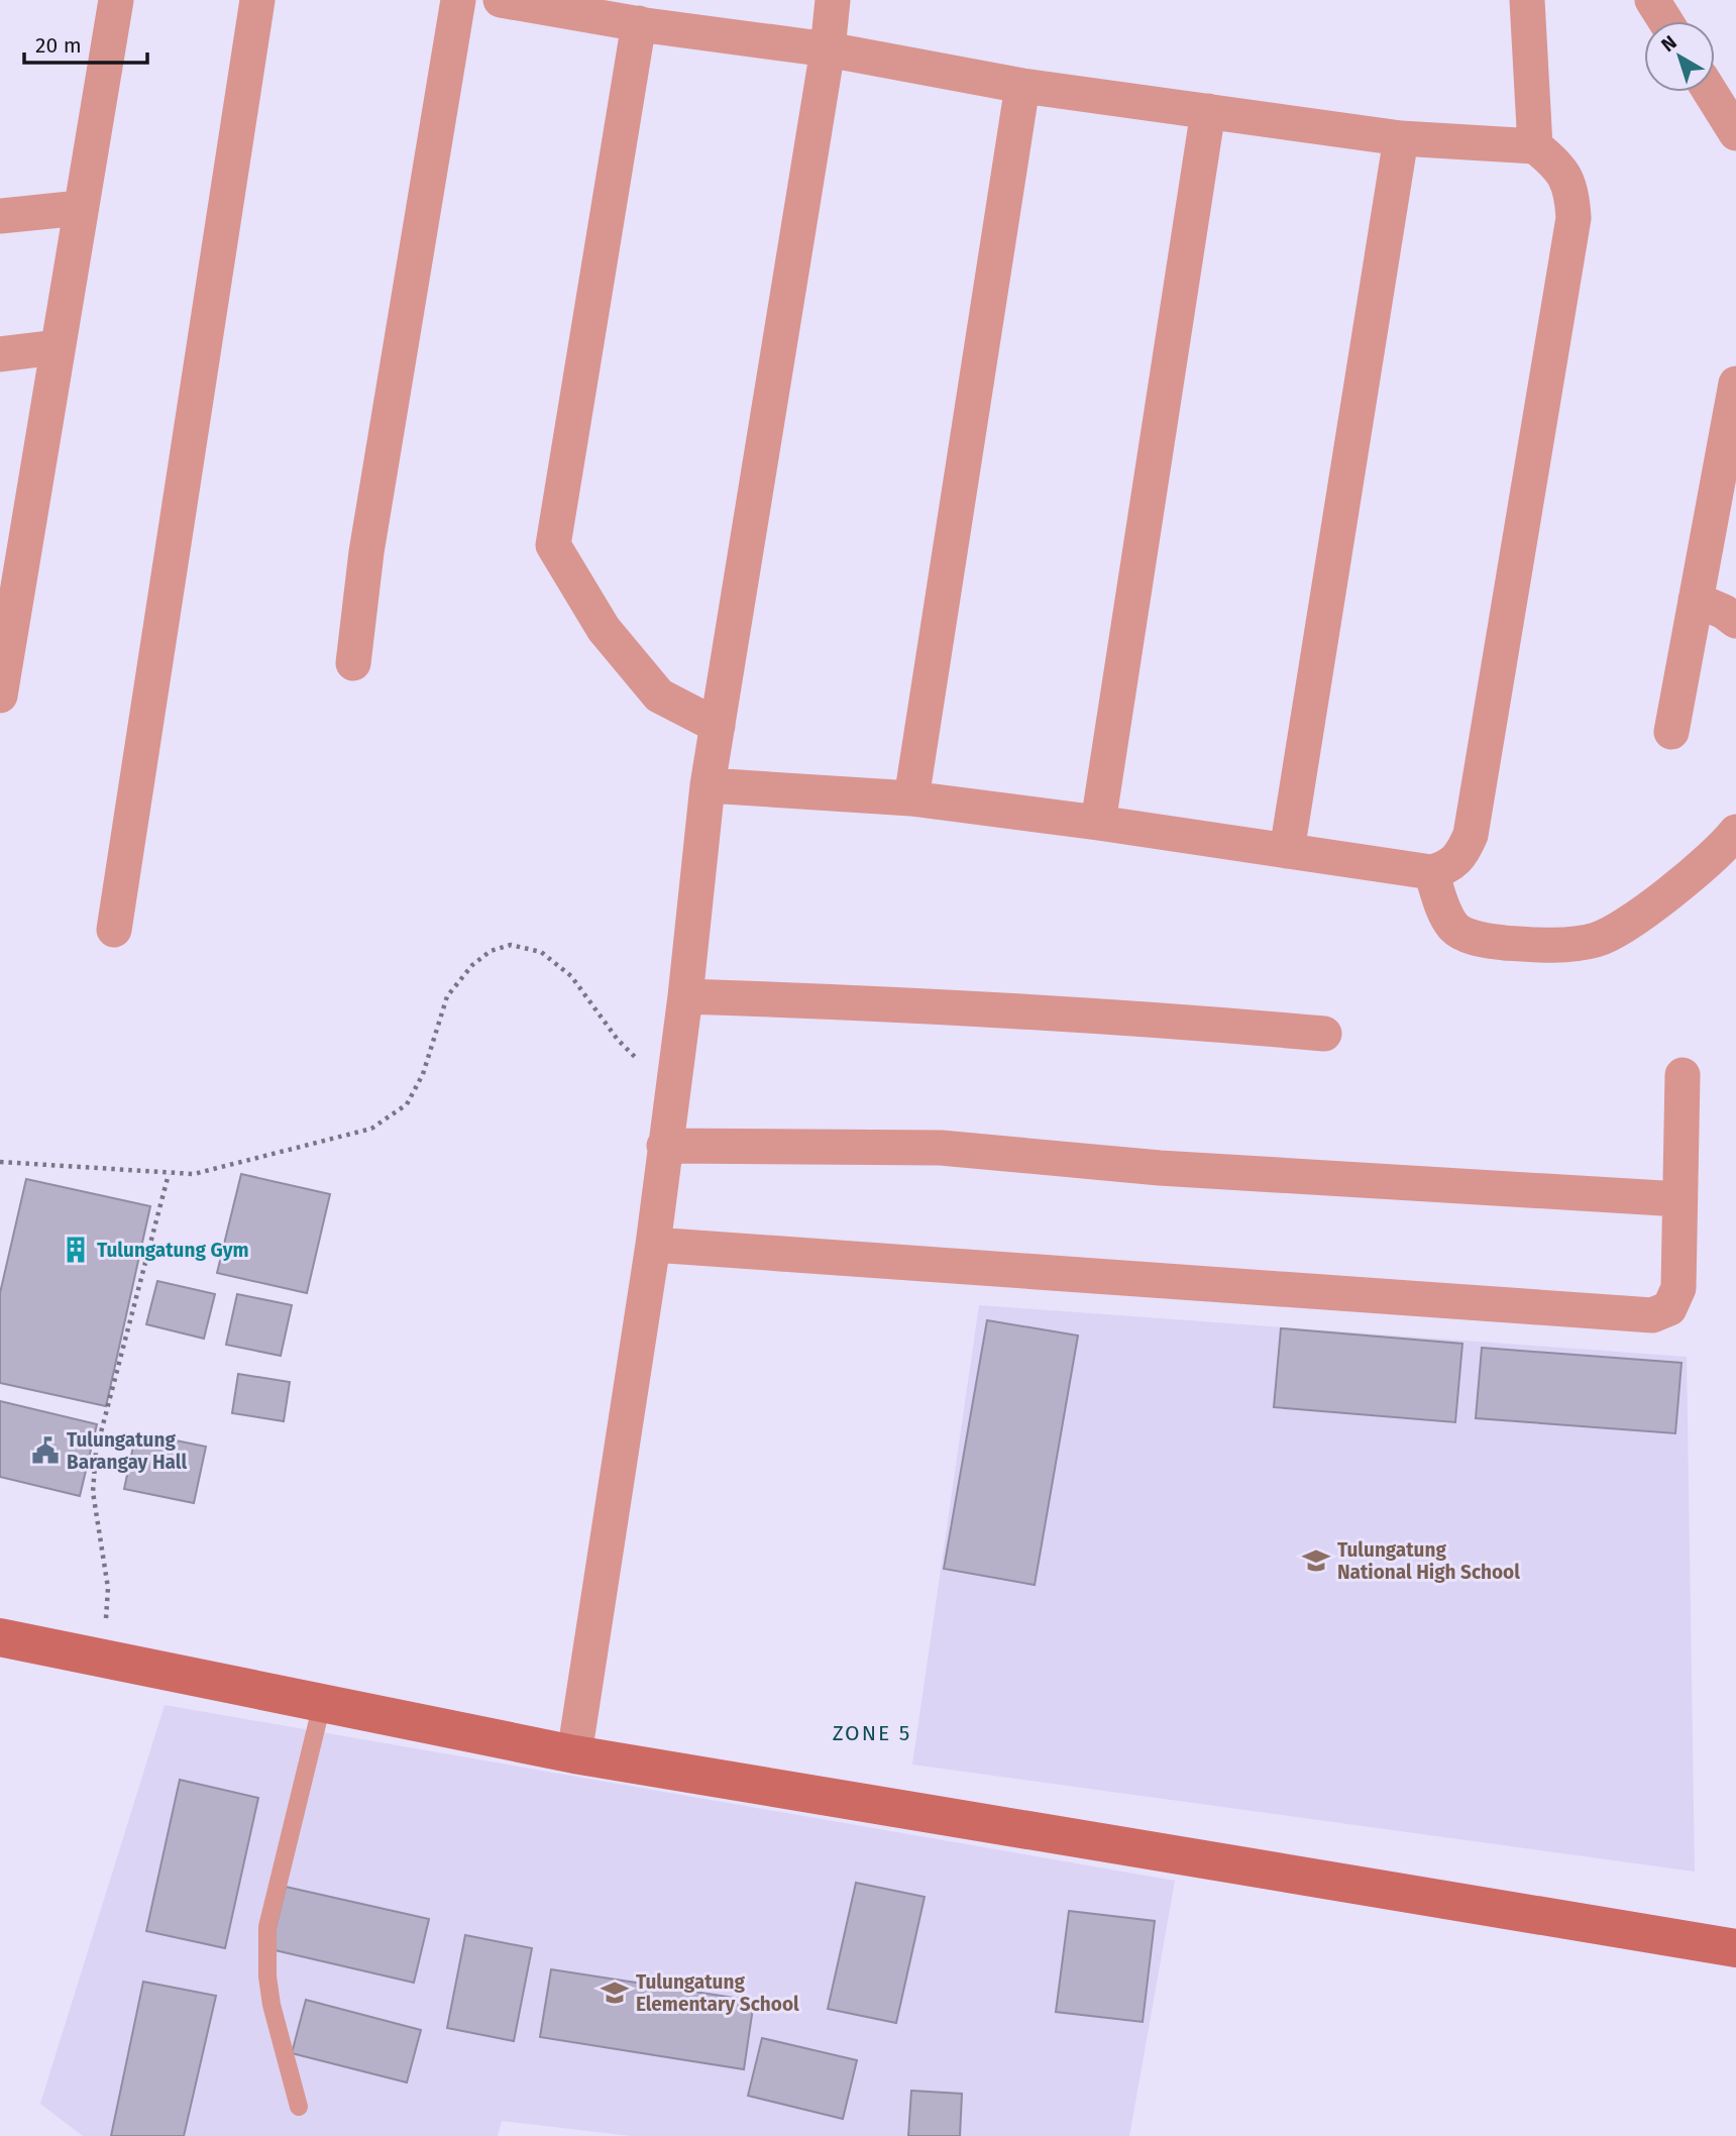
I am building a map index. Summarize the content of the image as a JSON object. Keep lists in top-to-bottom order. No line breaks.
{"districts":["ZONE 5"],"places":{"building":["Tulungatung Gym"],"public building":["Tulungatung Barangay Hall"],"school or university":["Tulungatung National High School","Tulungatung Elementary School"]},"scale_bar":"20 m","north":"top left"}
